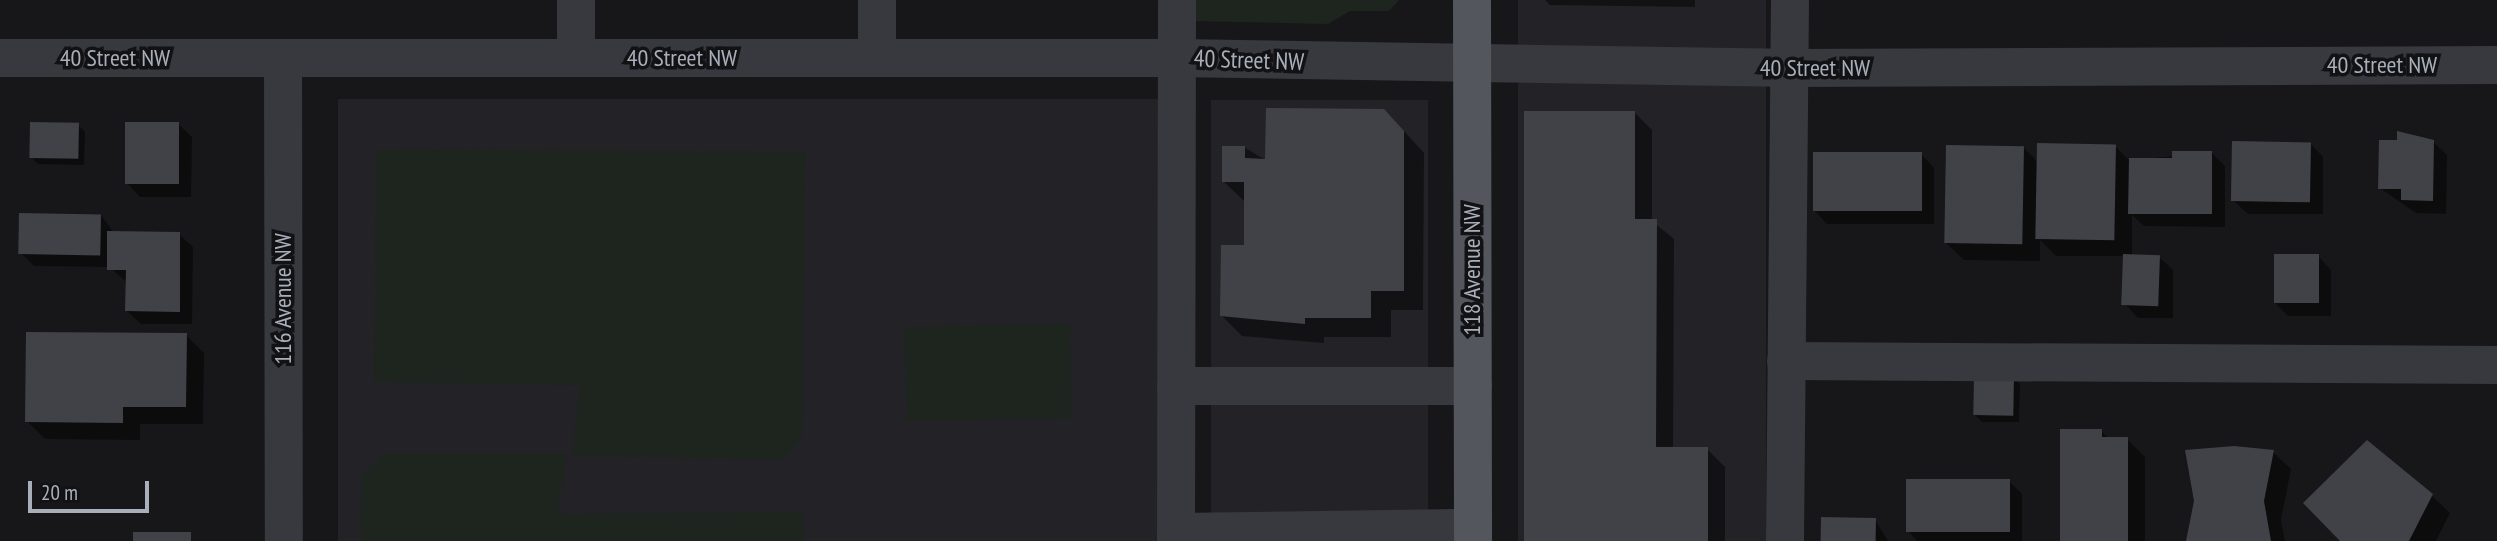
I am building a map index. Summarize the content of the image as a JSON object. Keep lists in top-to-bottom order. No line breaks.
{"streets":{"main road":["118 Avenue NW"],"street":["40 Street NW","116 Avenue NW"]},"crossings":[["40 Street NW","118 Avenue NW"],["40 Street NW","116 Avenue NW"]],"scale_bar":"20 m"}
